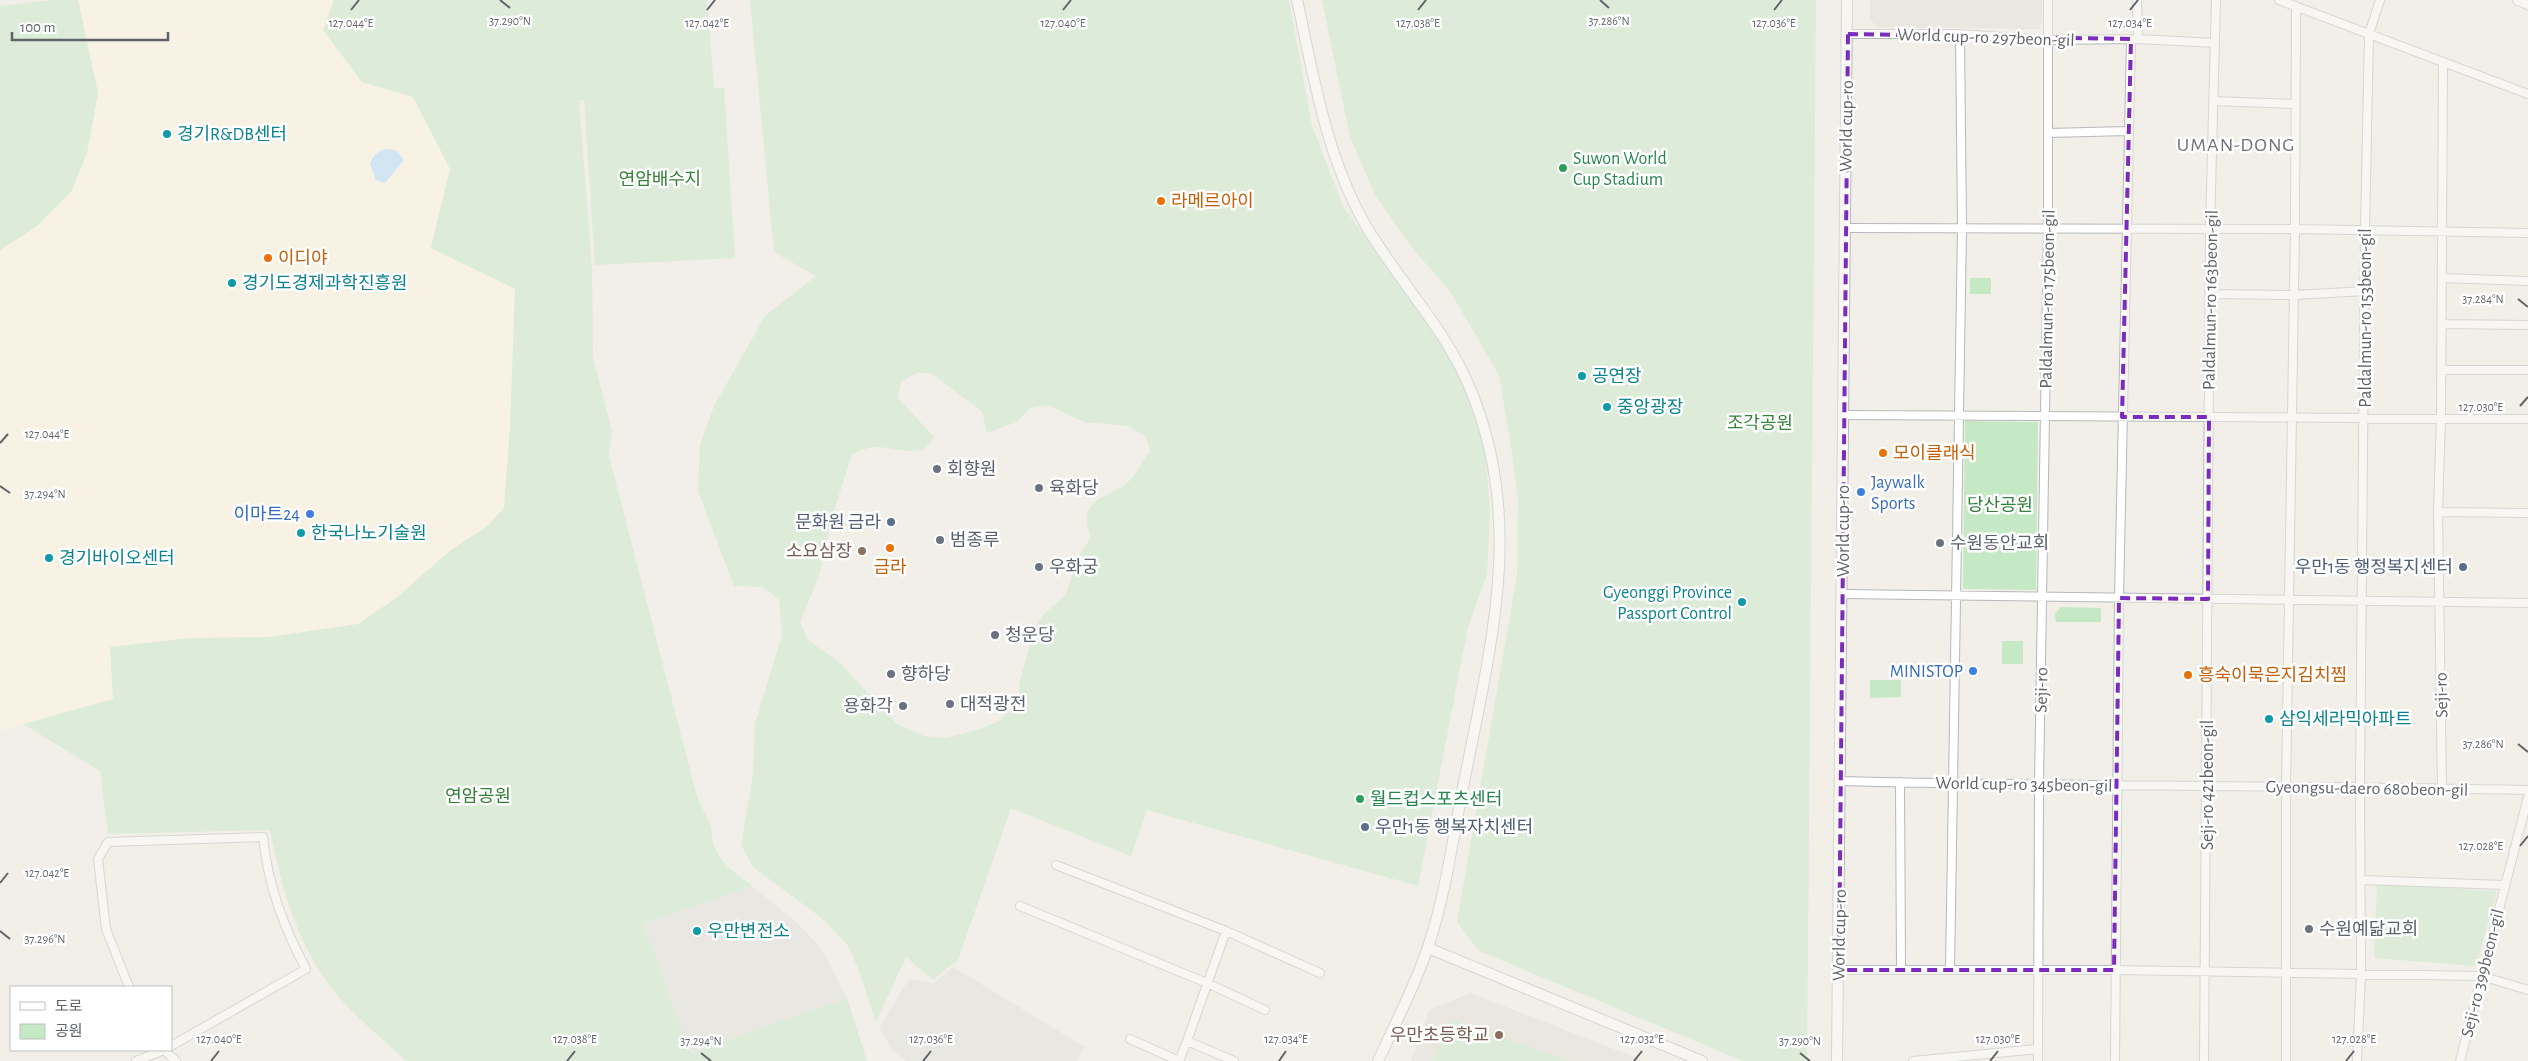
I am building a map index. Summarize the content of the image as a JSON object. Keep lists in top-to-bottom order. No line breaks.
{"streets":{"street":["World cup-ro 297beon-gil","World cup-ro","Paldalmun-ro 175beon-gil","Paldalmun-ro 163beon-gil","Paldalmun-ro 153beon-gil","Seji-ro","World cup-ro 345beon-gil","Seji-ro 421beon-gil","Gyeongsu-daero 680beon-gil","Seji-ro 399beon-gil"]},"crossings":[["World cup-ro 297beon-gil","World cup-ro"],["World cup-ro 297beon-gil","Paldalmun-ro 175beon-gil"],["World cup-ro 297beon-gil","Paldalmun-ro 163beon-gil"],["World cup-ro","World cup-ro 345beon-gil"],["Paldalmun-ro 175beon-gil","Seji-ro"],["Paldalmun-ro 163beon-gil","Seji-ro 421beon-gil"],["Seji-ro","World cup-ro 345beon-gil"],["Seji-ro","Gyeongsu-daero 680beon-gil"],["World cup-ro 345beon-gil","Seji-ro 421beon-gil"],["World cup-ro 345beon-gil","Gyeongsu-daero 680beon-gil"],["Seji-ro 421beon-gil","Gyeongsu-daero 680beon-gil"]],"districts":["UMAN-DONG"],"parks":["연암배수지","조각공원","당산공원","연암공원"],"places":["경기R&DB센터","Suwon World Cup Stadium","라메르아이","이디야","경기도경제과학진흥원","공연장","중앙광장","모이클래식","회향원","육화당","Jaywalk Sports","이마트24","문화원 금라","한국나노기술원","범종루","수원동안교회","금라","소요삼장","경기바이오센터","우화궁","우만1동 행정복지센터","Gyeonggi Province Passport Control","청운당","MINISTOP","향하당","흥숙이묵은지김치찜","대적광전","용화각","삼익세라믹아파트","월드컵스포츠센터","우만1동 행복자치센터","수원예닮교회","우만변전소","우만초등학교"],"legend":["도로","공원"],"scale_bar":"100 m","coordinates":["37.290°N","37.286°N","127.044°E","127.042°E","127.040°E","127.038°E","127.036°E","127.034°E","37.284°N","127.030°E","37.294°N","127.028°E","37.296°N","127.032°E"]}
